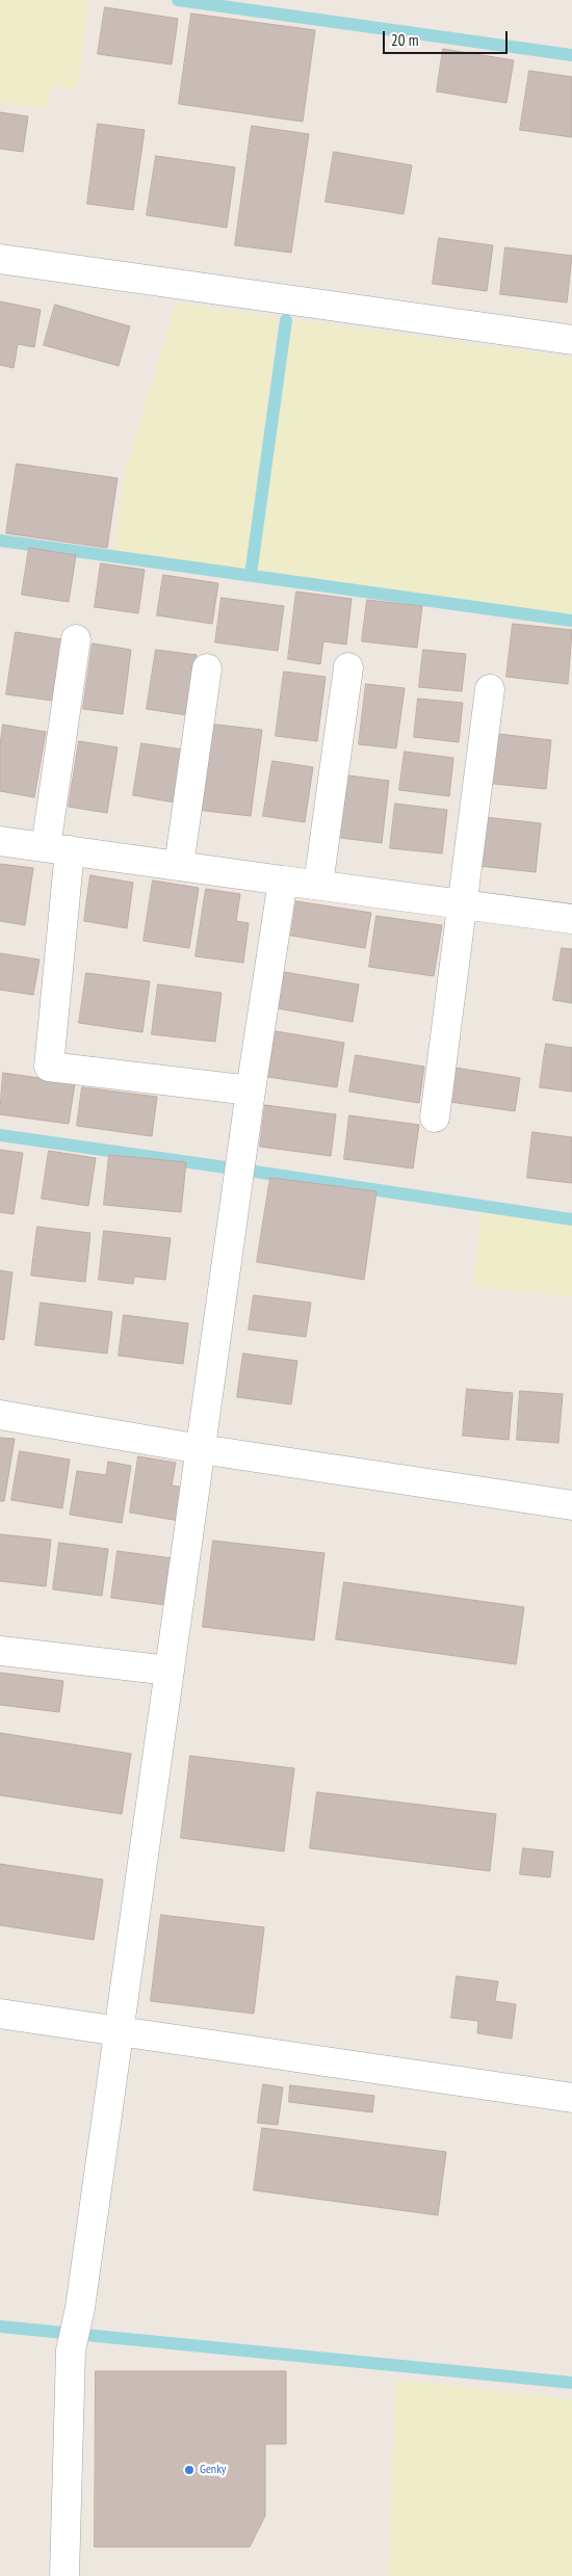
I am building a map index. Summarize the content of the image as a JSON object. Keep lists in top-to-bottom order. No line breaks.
{"places":["Genky"],"scale_bar":"20 m"}
